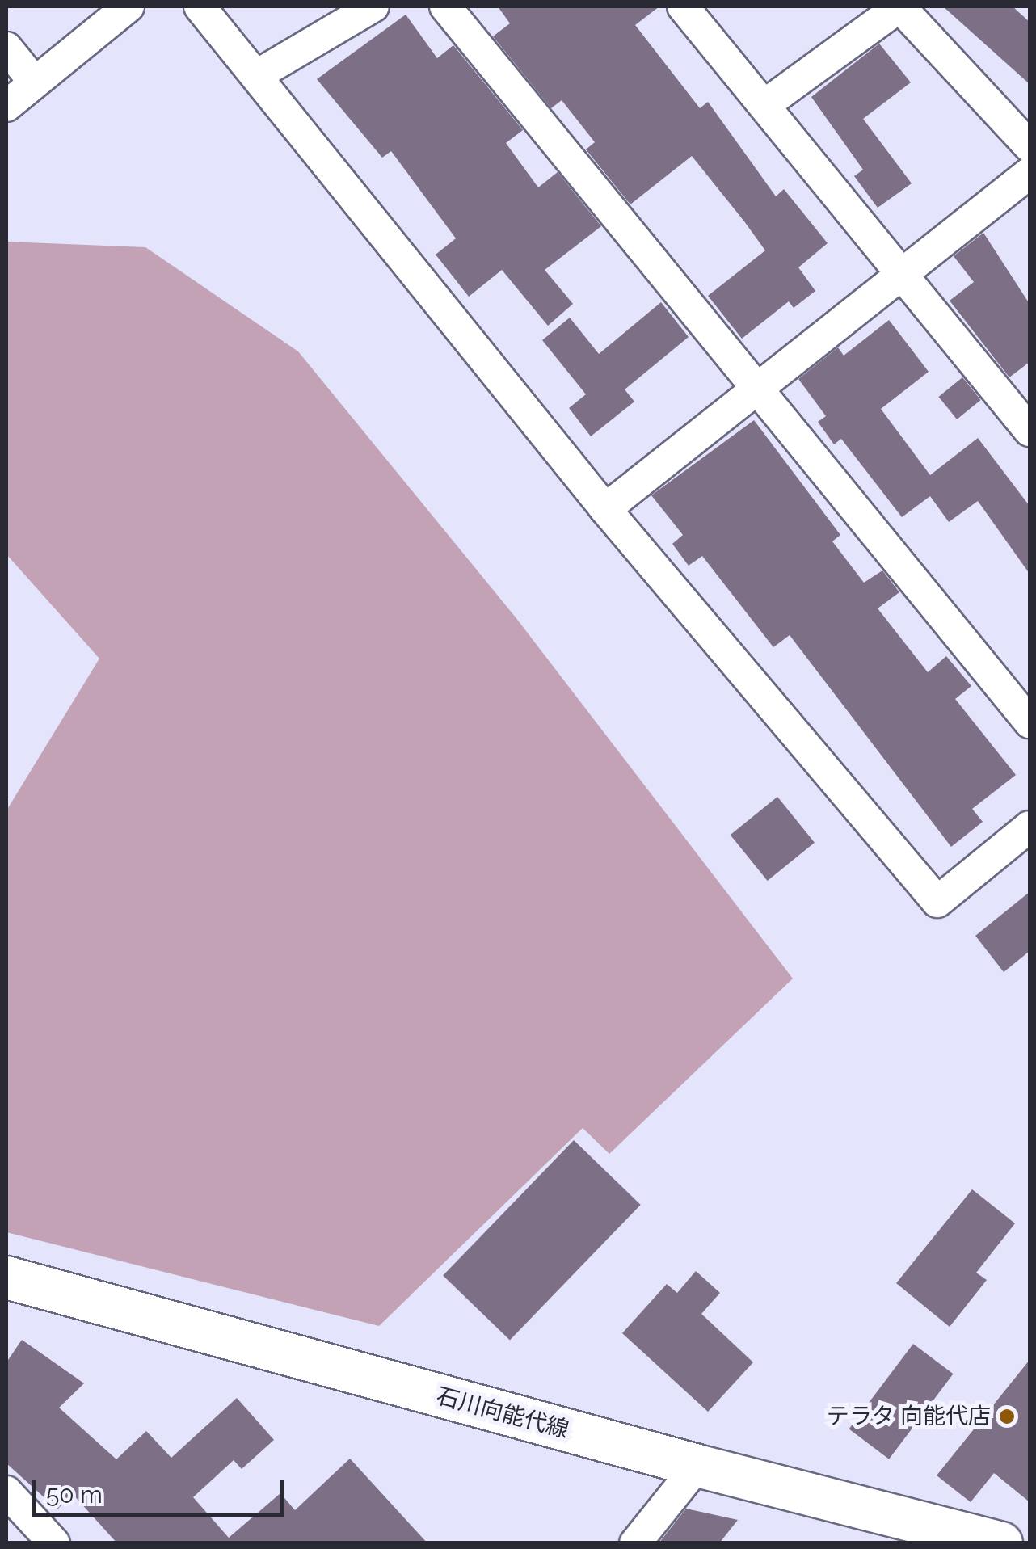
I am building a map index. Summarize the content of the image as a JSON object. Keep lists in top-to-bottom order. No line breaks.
{"streets":{"main road":["石川向能代線"]},"places":["テラタ 向能代店"],"scale_bar":"50 m"}
